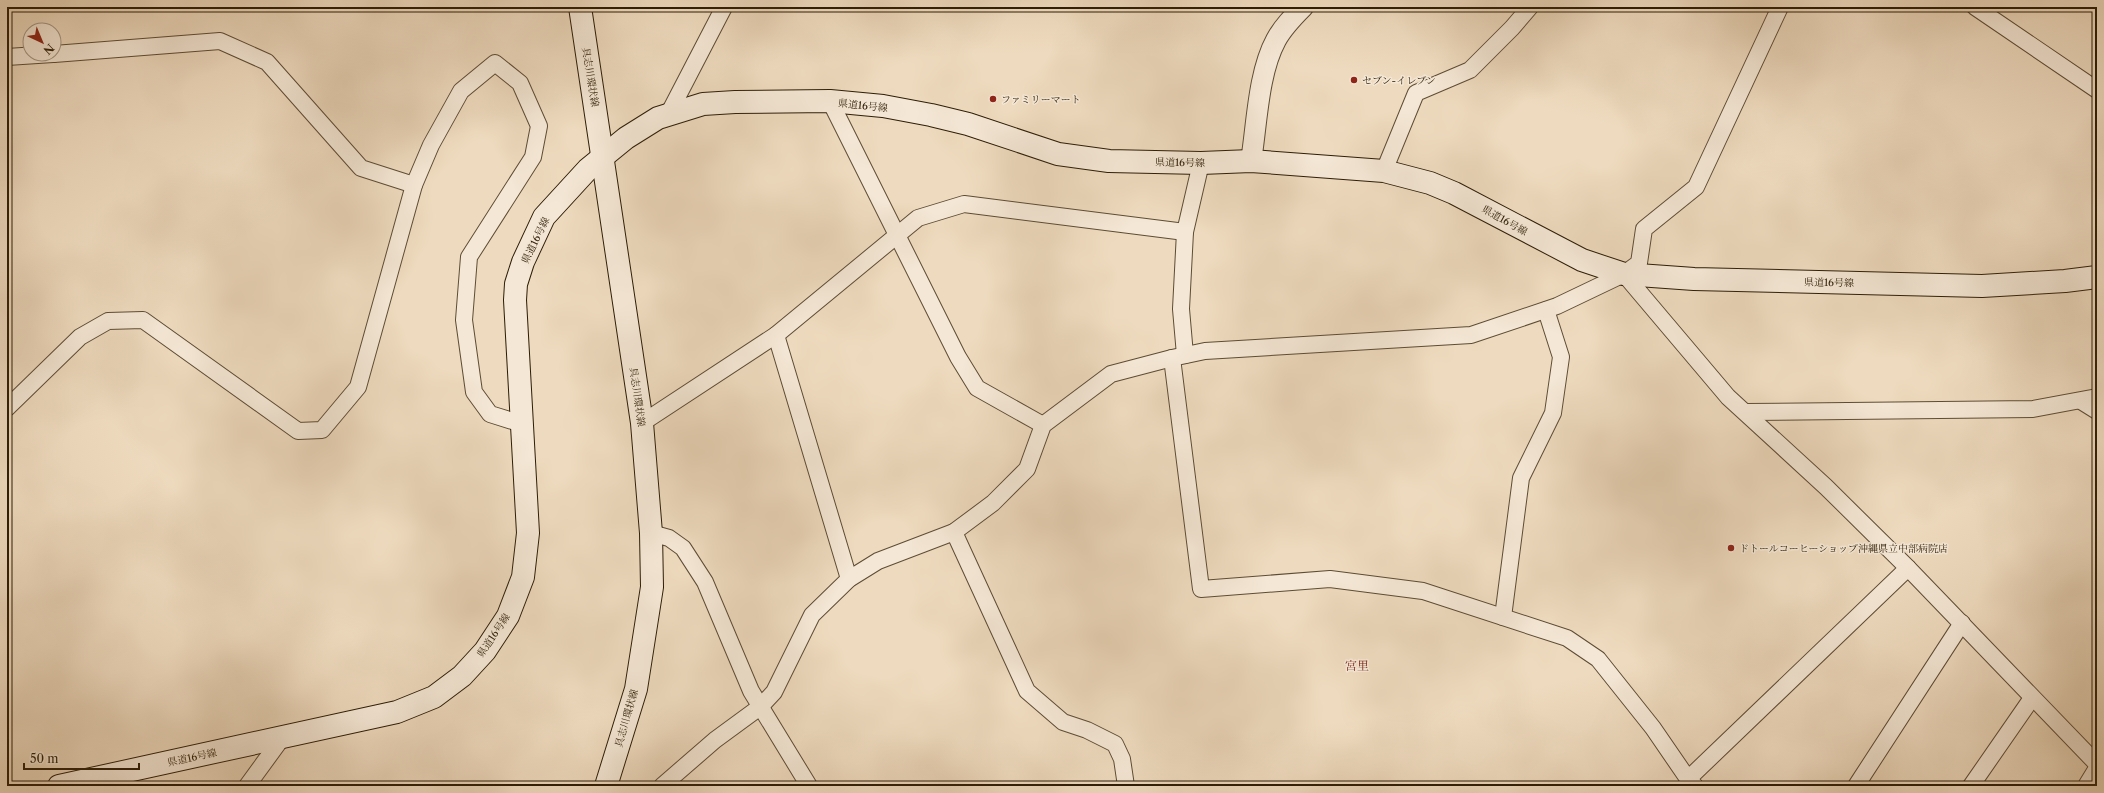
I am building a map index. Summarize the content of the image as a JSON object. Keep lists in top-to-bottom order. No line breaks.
{"streets":{"main road":["具志川環状線","県道16号線"]},"crossings":[["具志川環状線","県道16号線"]],"districts":["宮里"],"places":["セブン-イレブン","ファミリーマート","ドトールコーヒーショップ沖縄県立中部病院店"],"scale_bar":"50 m","north":"bottom right"}
